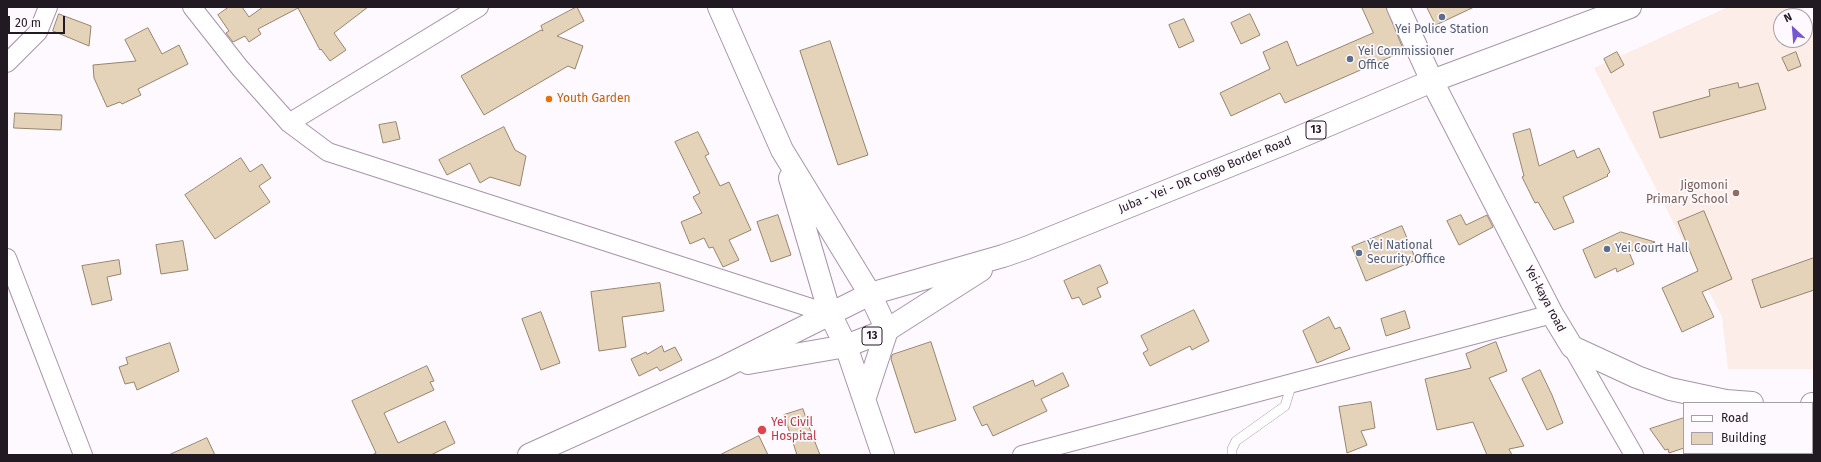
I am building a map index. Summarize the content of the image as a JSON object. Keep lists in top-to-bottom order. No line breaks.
{"streets":{"main road":["13","Juba - Yei - DR Congo Border Road","Yei-kaya road"]},"crossings":[["Juba - Yei - DR Congo Border Road","Yei-kaya road"]],"places":["Yei Police Station","Yei Commissioner Office","Youth Garden","Jigomoni Primary School","Yei Court Hall","Yei National Security Office","Yei Civil Hospital"],"legend":["Road","Building"],"scale_bar":"20 m","north":"top left"}
